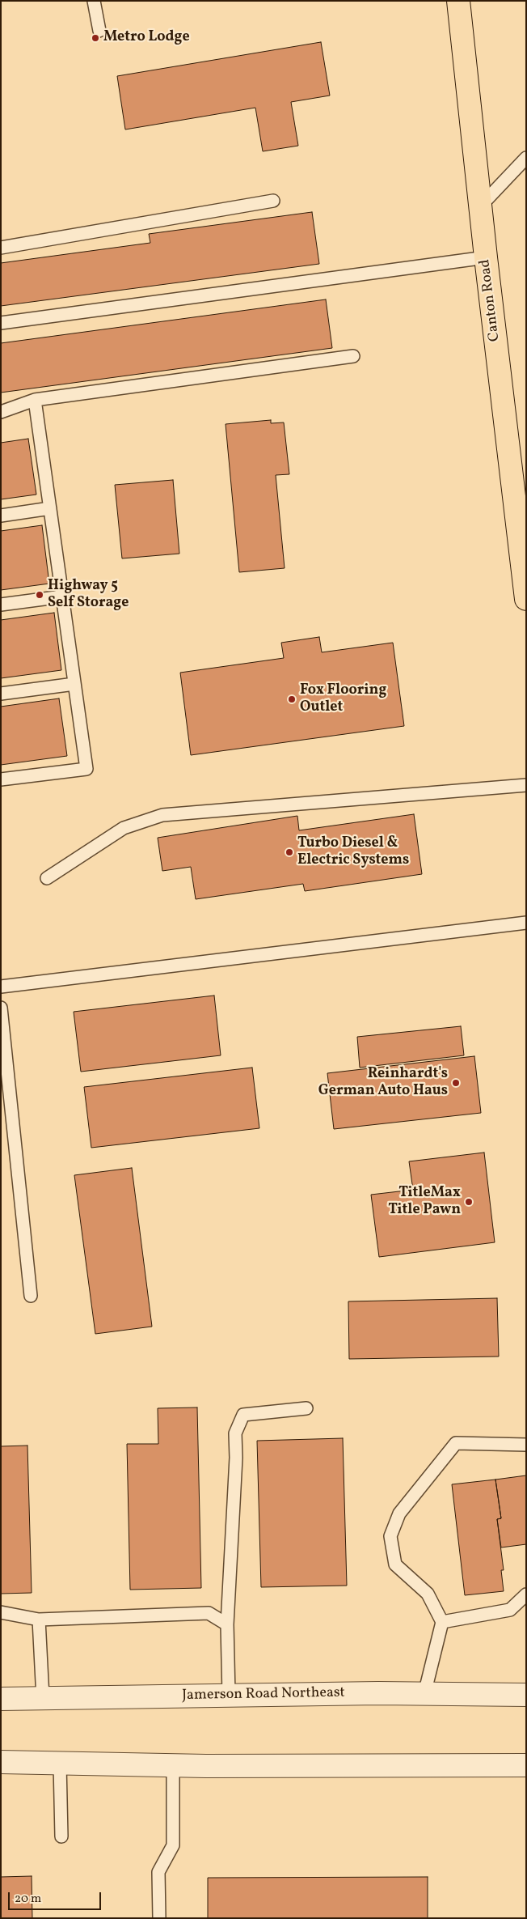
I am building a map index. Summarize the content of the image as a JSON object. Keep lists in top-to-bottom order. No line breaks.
{"streets":{"main road":["Canton Road"],"street":["Jamerson Road Northeast"]},"places":["Metro Lodge","Highway 5 Self Storage","Fox Flooring Outlet","Turbo Diesel & Electric Systems","Reinhardt's German Auto Haus","TitleMax Title Pawn"],"scale_bar":"20 m"}
